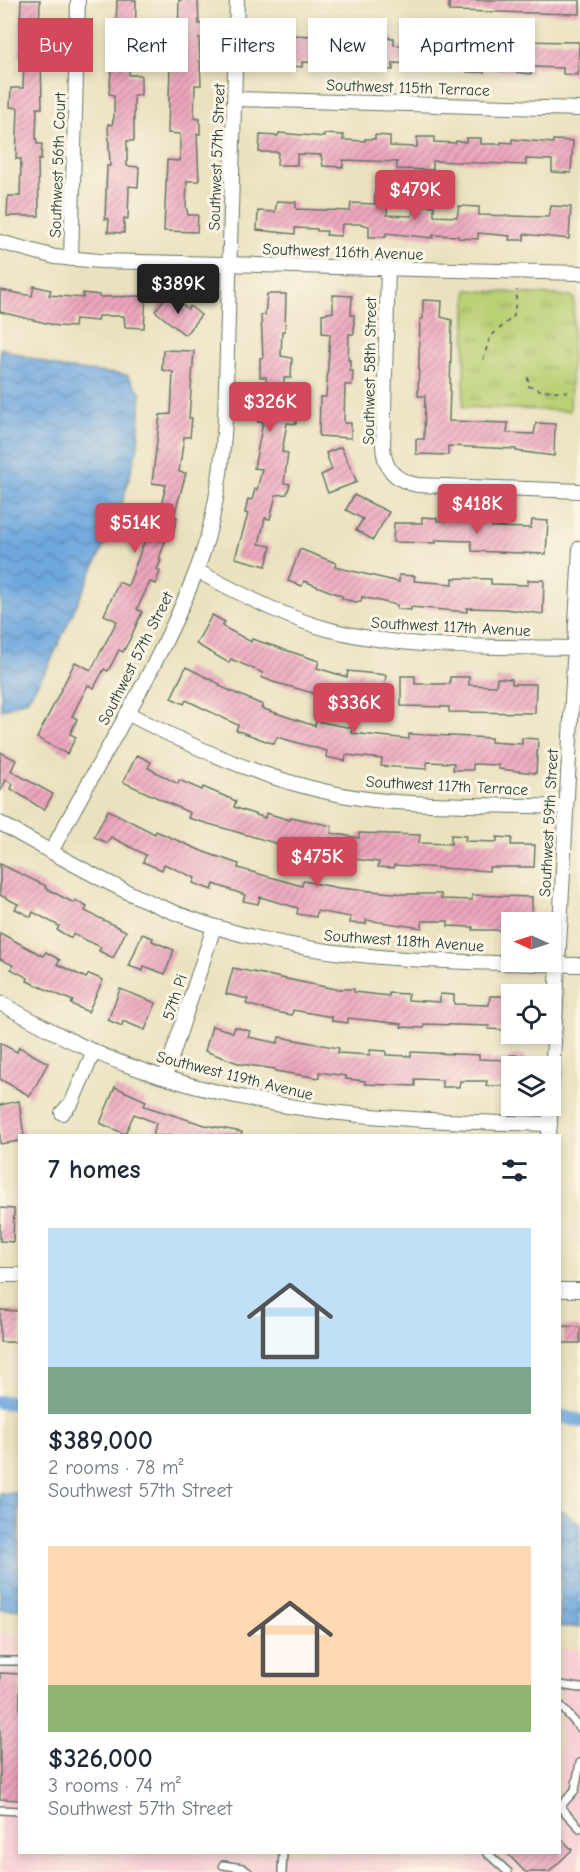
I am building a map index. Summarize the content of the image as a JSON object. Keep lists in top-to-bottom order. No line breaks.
{"streets":{"street":["Southwest 115th Terrace","Southwest 57th Street","Southwest 56th Court","Southwest 116th Avenue","Southwest 58th Street","Southwest 117th Avenue","Southwest 117th Terrace","Southwest 59th Street","Southwest 118th Avenue","57th Pi","Southwest 119th Avenue"]},"crossings":[["Southwest 115th Terrace","Southwest 57th Street"],["Southwest 57th Street","Southwest 116th Avenue"],["Southwest 57th Street","Southwest 117th Avenue"],["Southwest 57th Street","Southwest 117th Terrace"],["Southwest 57th Street","Southwest 118th Avenue"],["Southwest 56th Court","Southwest 116th Avenue"],["Southwest 116th Avenue","Southwest 58th Street"],["Southwest 117th Avenue","Southwest 59th Street"],["Southwest 117th Terrace","Southwest 59th Street"],["Southwest 59th Street","Southwest 119th Avenue"],["Southwest 118th Avenue","57th Pi"],["57th Pi","Southwest 119th Avenue"]],"north":"left","page":{"chip":["Buy","Rent","Filters","New","Apartment"],"price":["$479K","$389K","$326K","$418K","$514K","$336K","$475K"],"heading":"7 homes","list":[{"name":"$389,000","note":"2 rooms · 78 m² · Southwest 57th Street"},{"name":"$326,000","note":"3 rooms · 74 m² · Southwest 57th Street"}]}}
